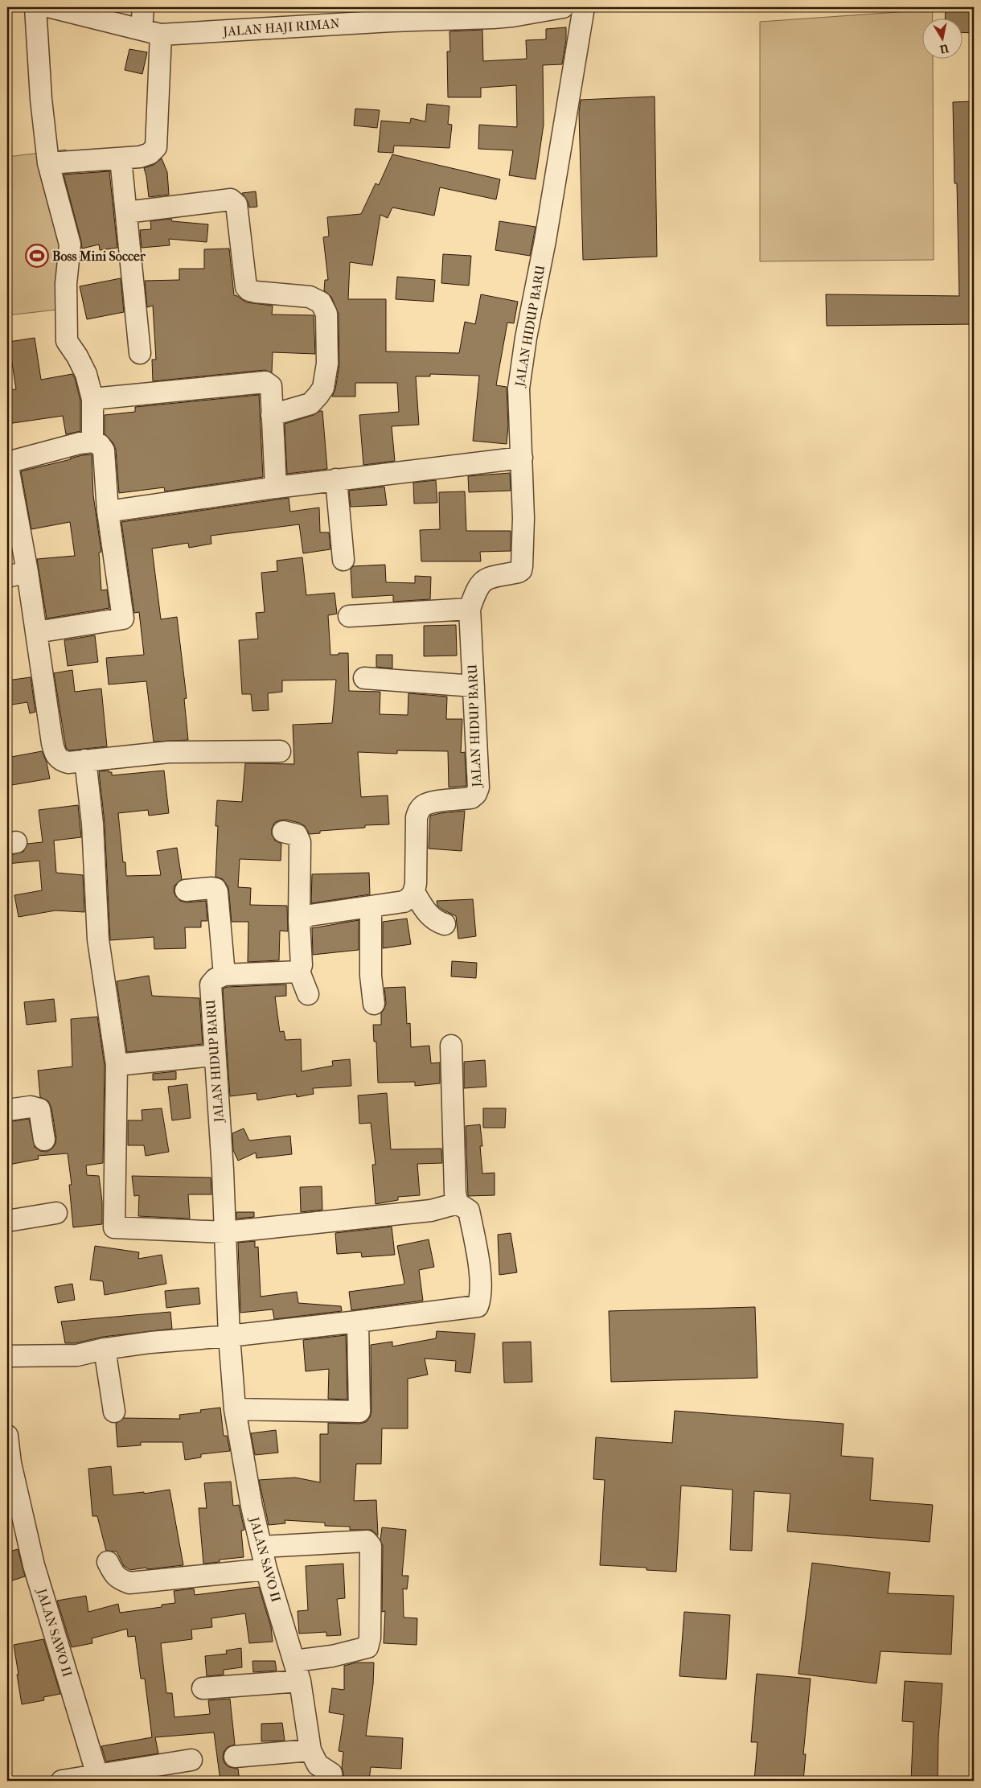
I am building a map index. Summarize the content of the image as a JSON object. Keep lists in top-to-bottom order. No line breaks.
{"streets":{"street":["JALAN HAJI RIMAN","JALAN HIDUP BARU","JALAN SAVO II","JALAN SAWO II"]},"crossings":[["JALAN HIDUP BARU","JALAN SAVO II"]],"places":{"sports":["Boss Mini Soccer"]},"north":"bottom"}
